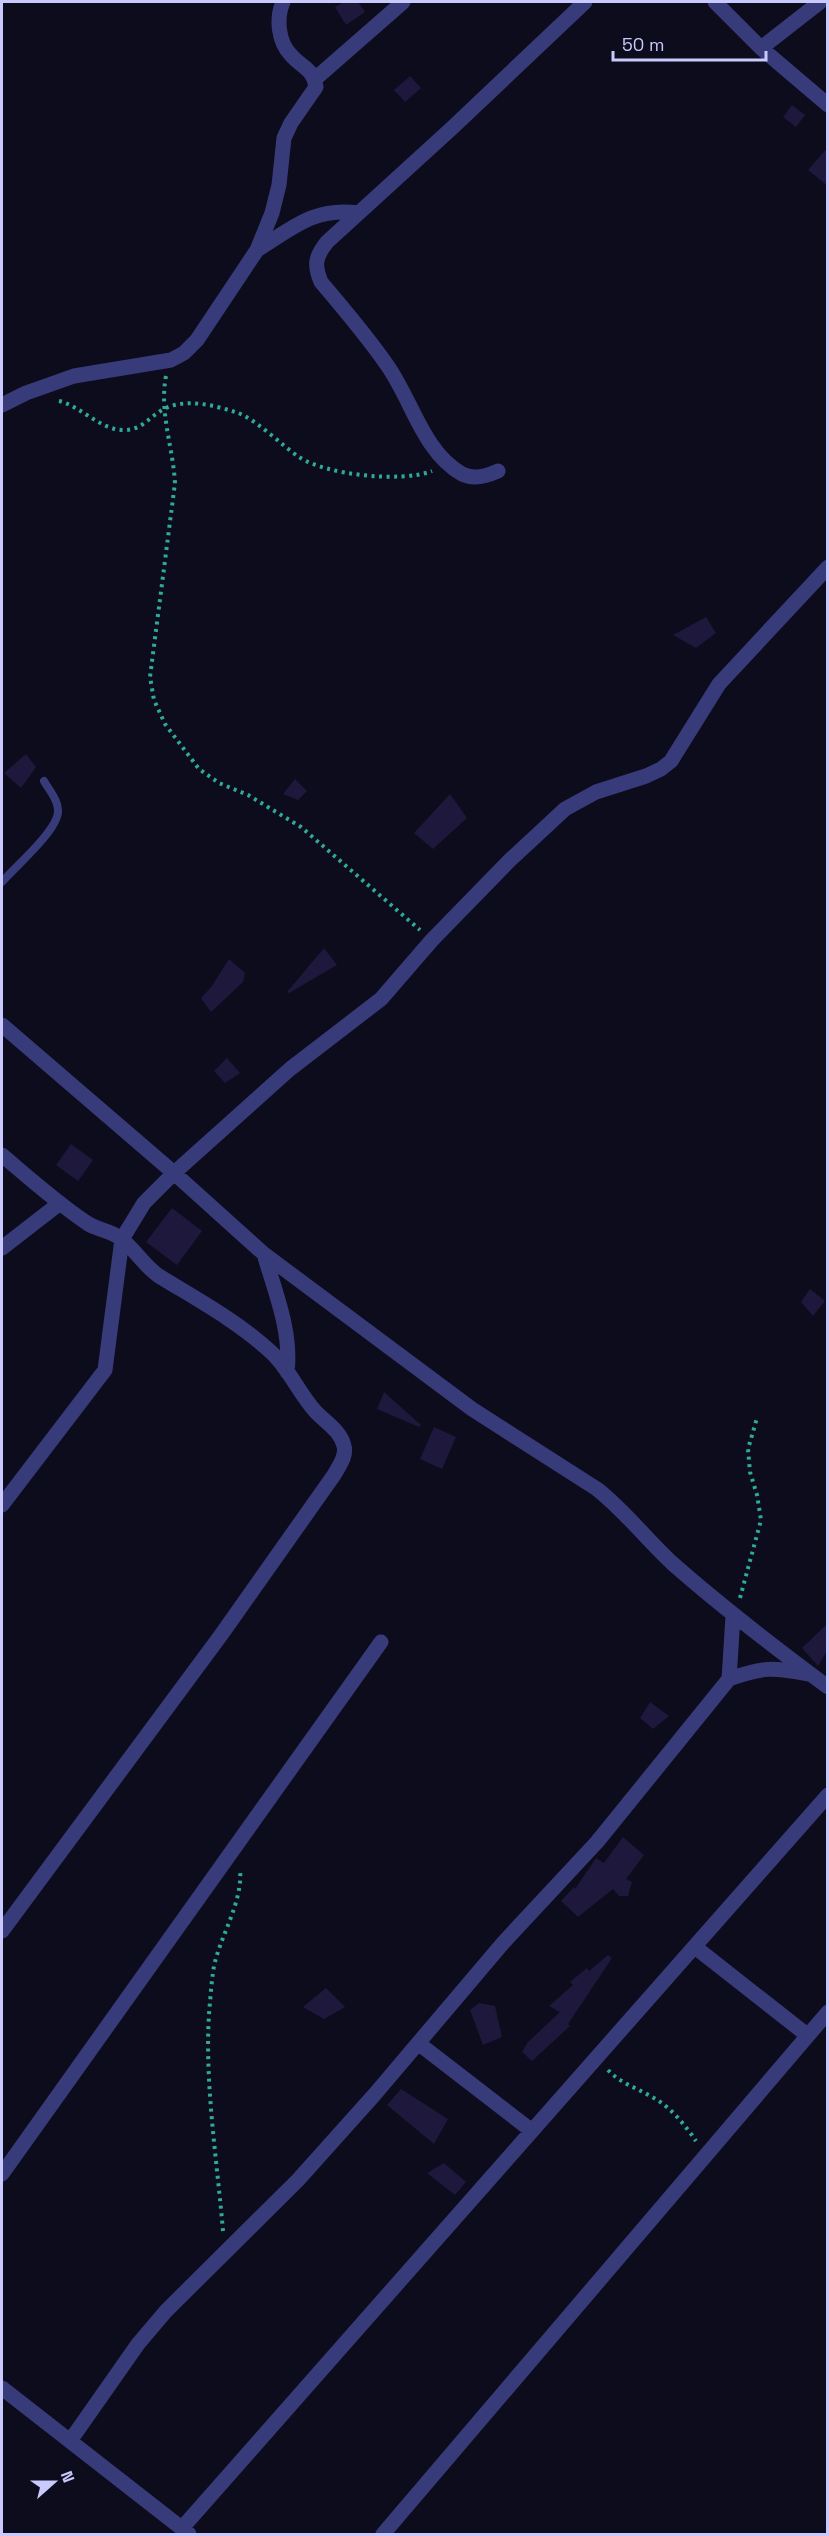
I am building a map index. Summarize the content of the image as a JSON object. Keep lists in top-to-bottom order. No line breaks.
{"scale_bar":"50 m","north":"right"}
